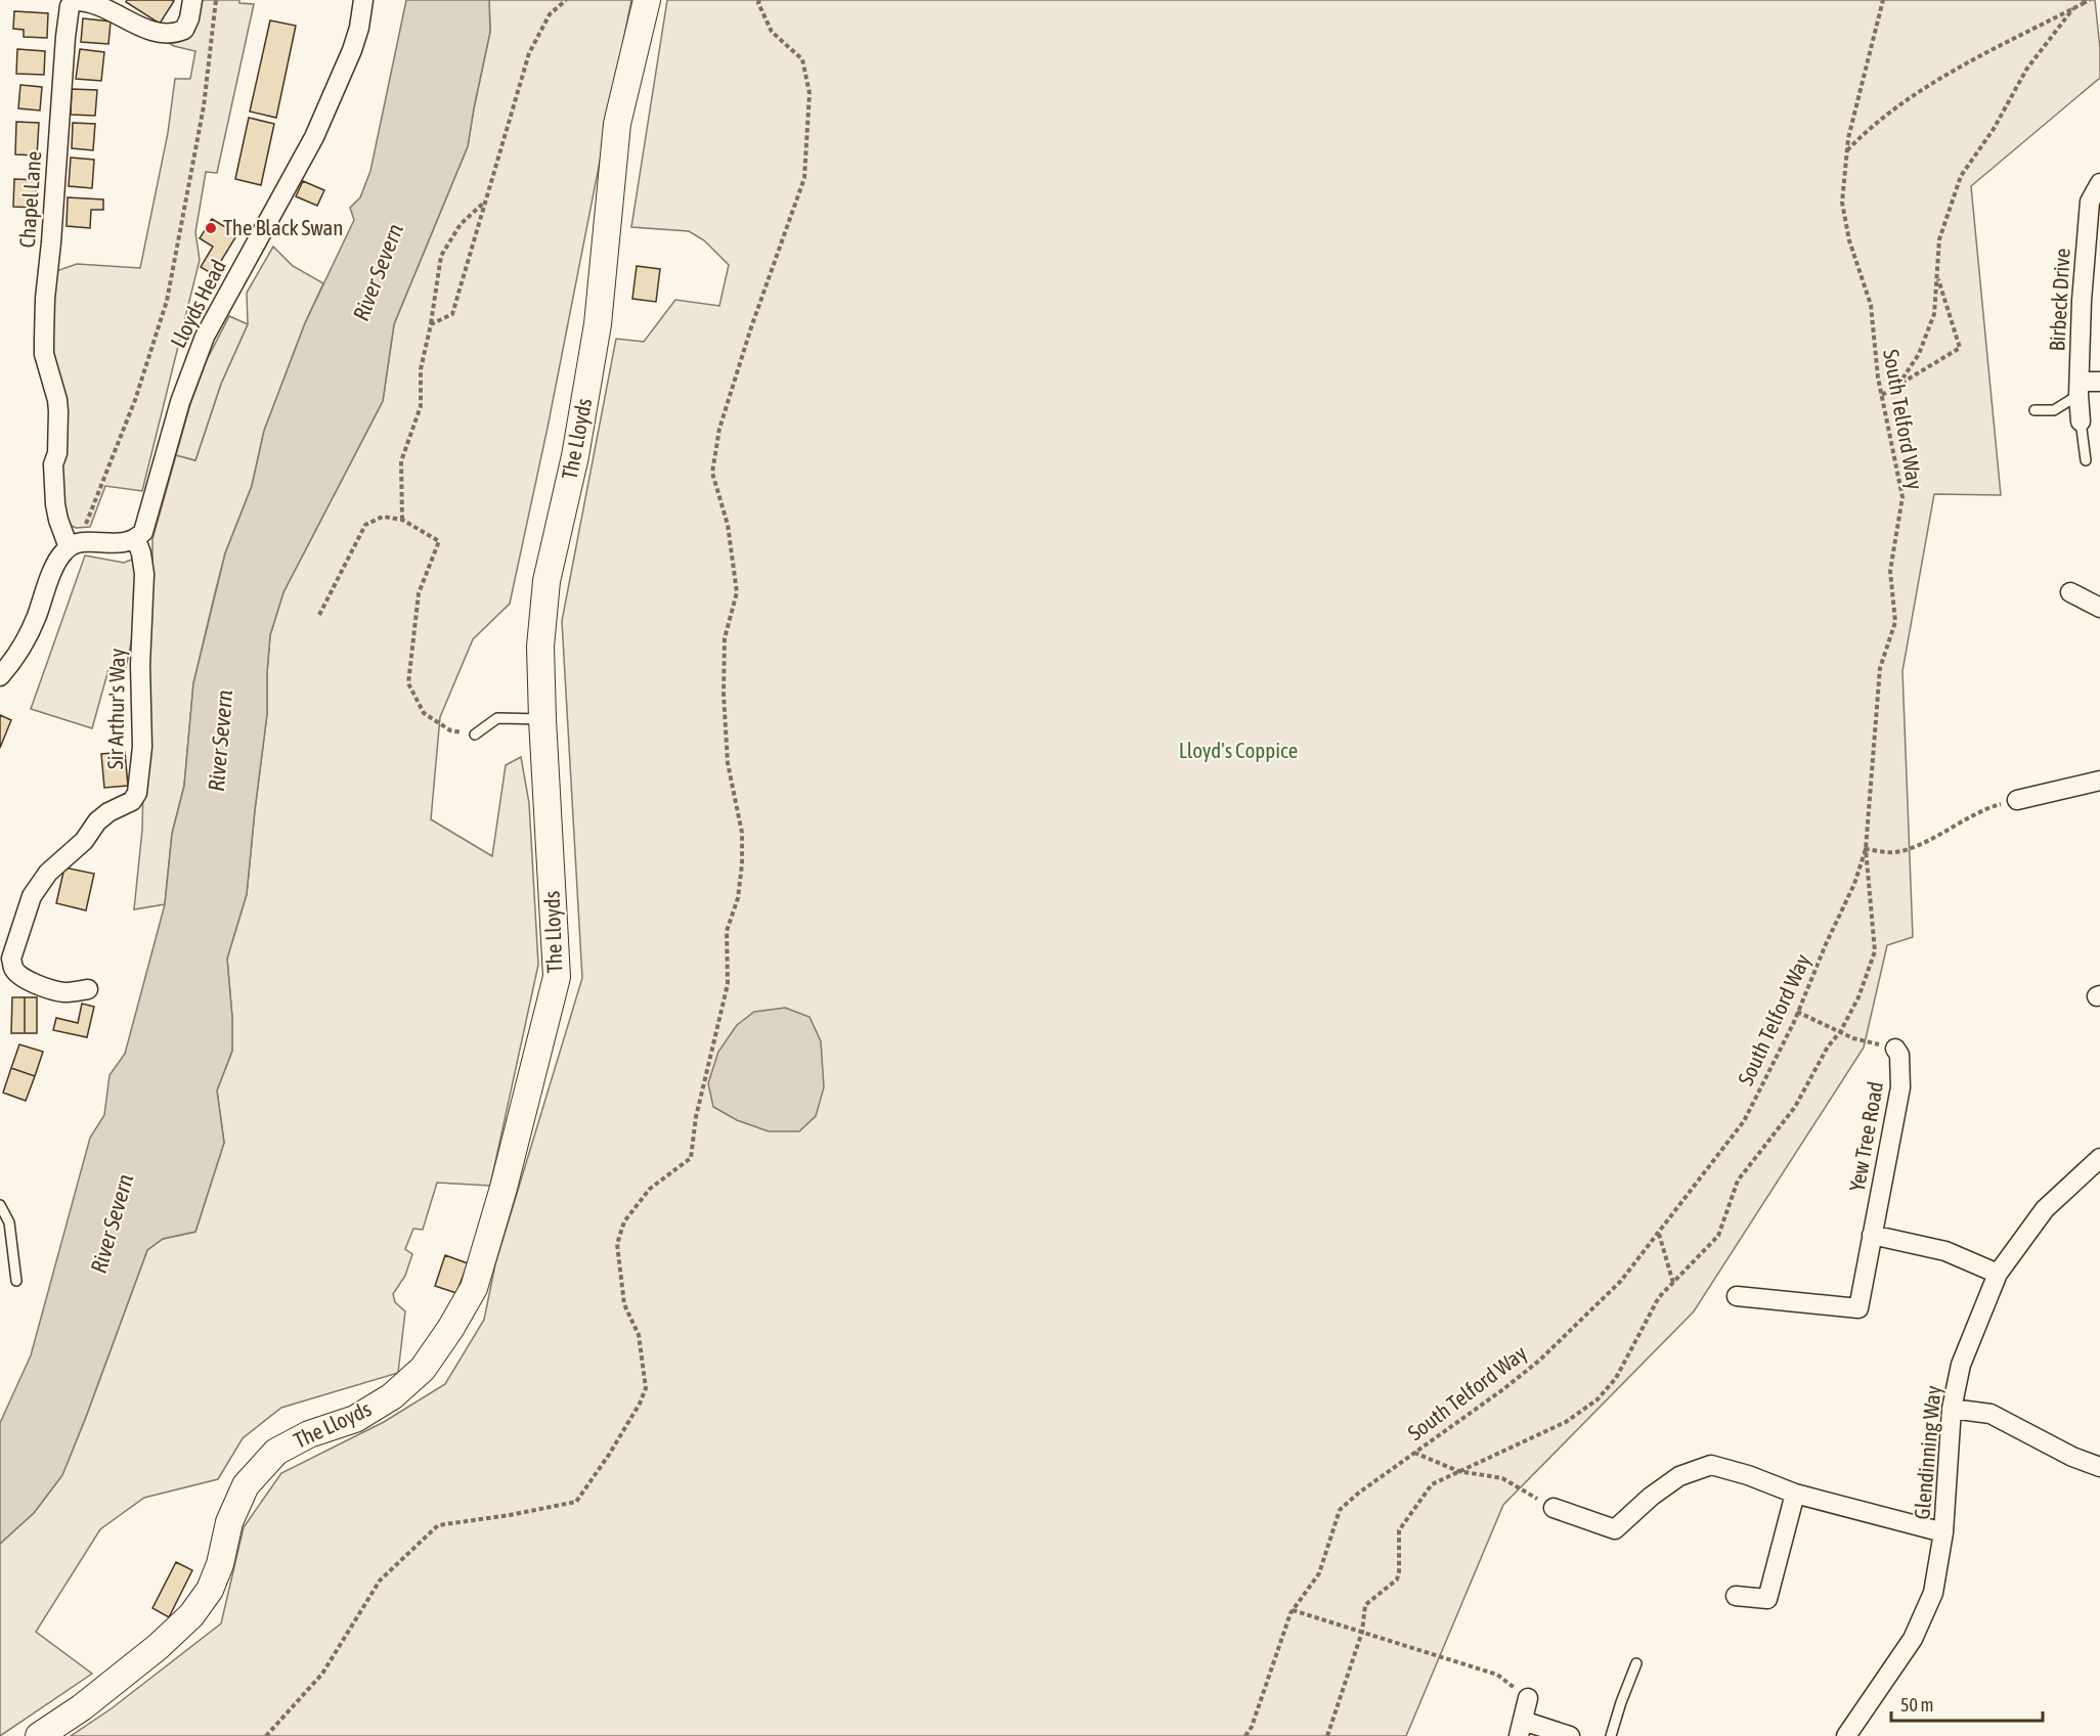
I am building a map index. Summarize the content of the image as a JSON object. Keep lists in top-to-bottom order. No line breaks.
{"streets":{"street":["Chapel Lane","Birbeck Drive","Lloyds Head","The Lloyds","Sir Arthur's Way","Yew Tree Road","Glendinning Way"],"path":["South Telford Way"]},"crossings":[["Lloyds Head","Sir Arthur's Way"]],"water":["River Severn"],"parks":["Lloyd's Coppice"],"places":["The Black Swan"],"scale_bar":"50 m"}
